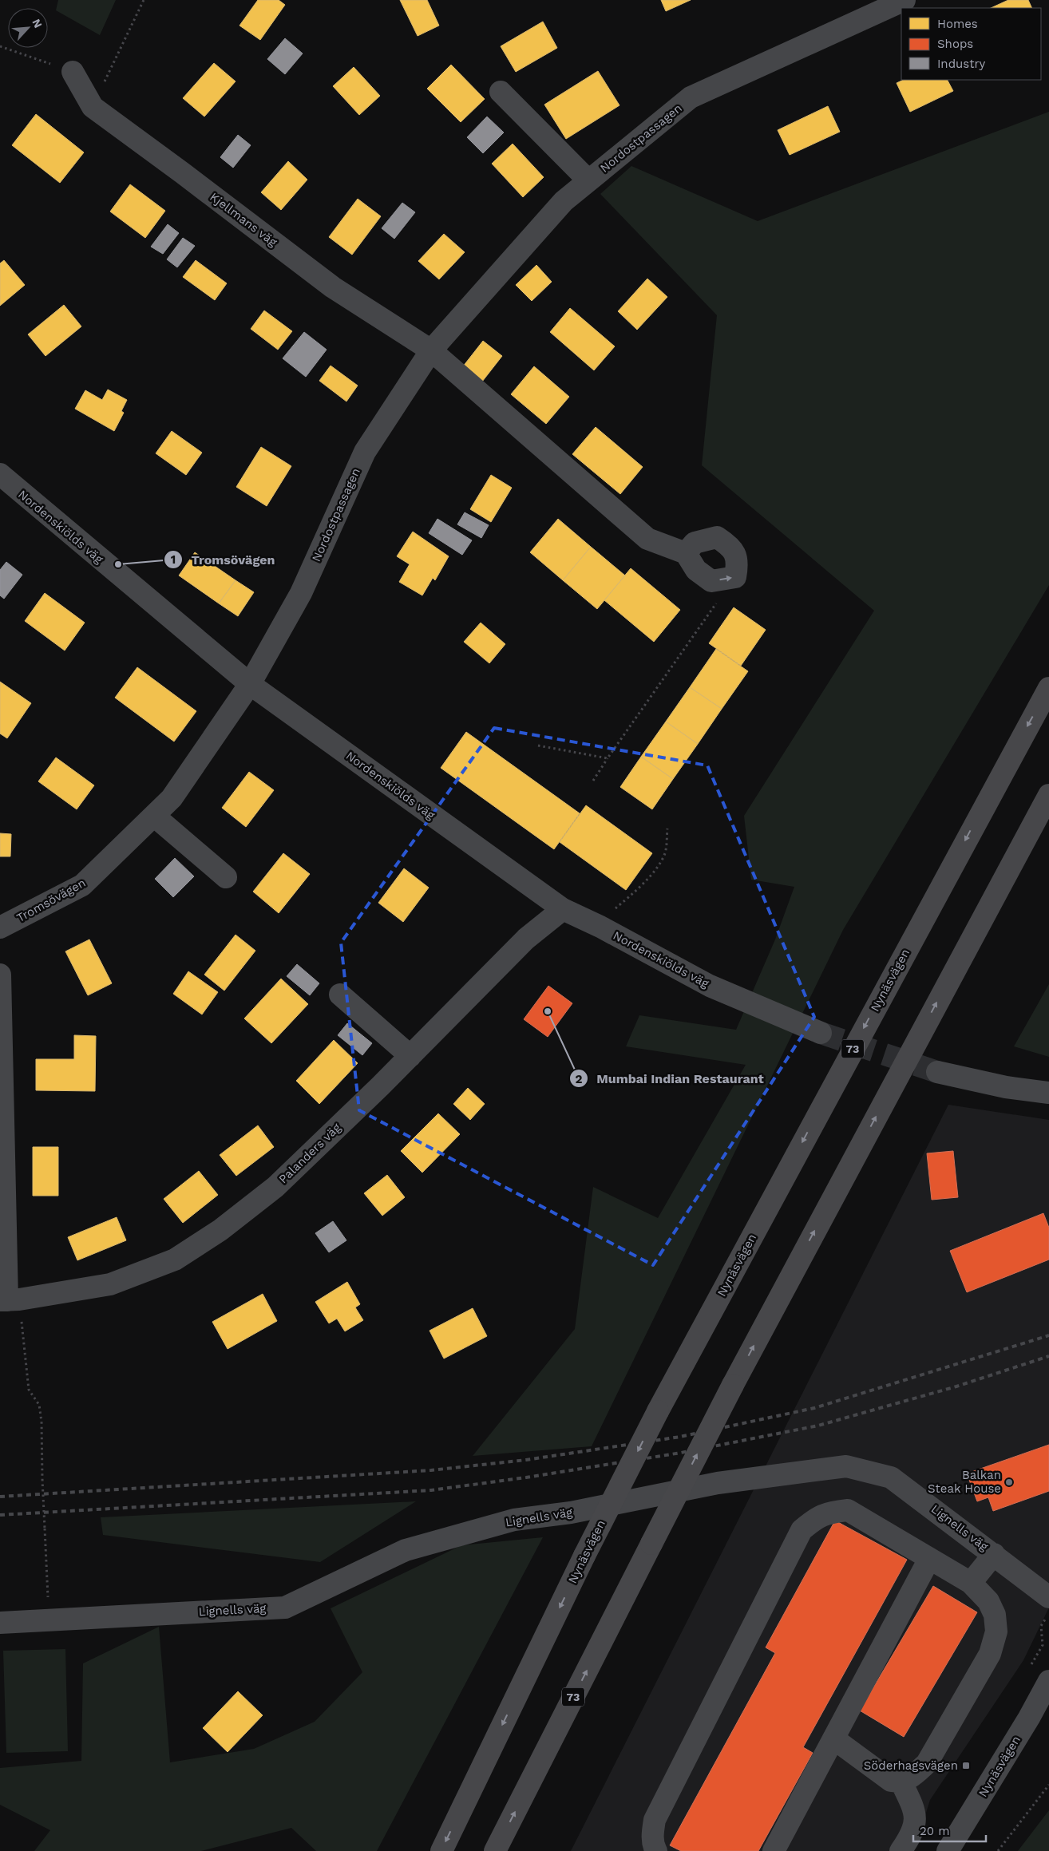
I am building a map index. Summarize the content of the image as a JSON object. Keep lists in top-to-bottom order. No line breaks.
{"streets":{"highway":["Nynäsvägen","73"],"street":["Nordostpassagen","Kjellmans väg","Nordenskiölds väg","Tromsövägen","Palanders väg","Lignells väg"]},"crossings":[["Nordostpassagen","Kjellmans väg"],["Nordostpassagen","Nordenskiölds väg"],["Nordostpassagen","Tromsövägen"],["Nordenskiölds väg","Tromsövägen"],["Nordenskiölds väg","Palanders väg"]],"places":{"other":["Tromsövägen","Mumbai Indian Restaurant","Balkan Steak House"],"transit":["Söderhagsvägen"]},"legend":["Homes","Shops","Industry"],"scale_bar":"20 m","north":"top right"}
